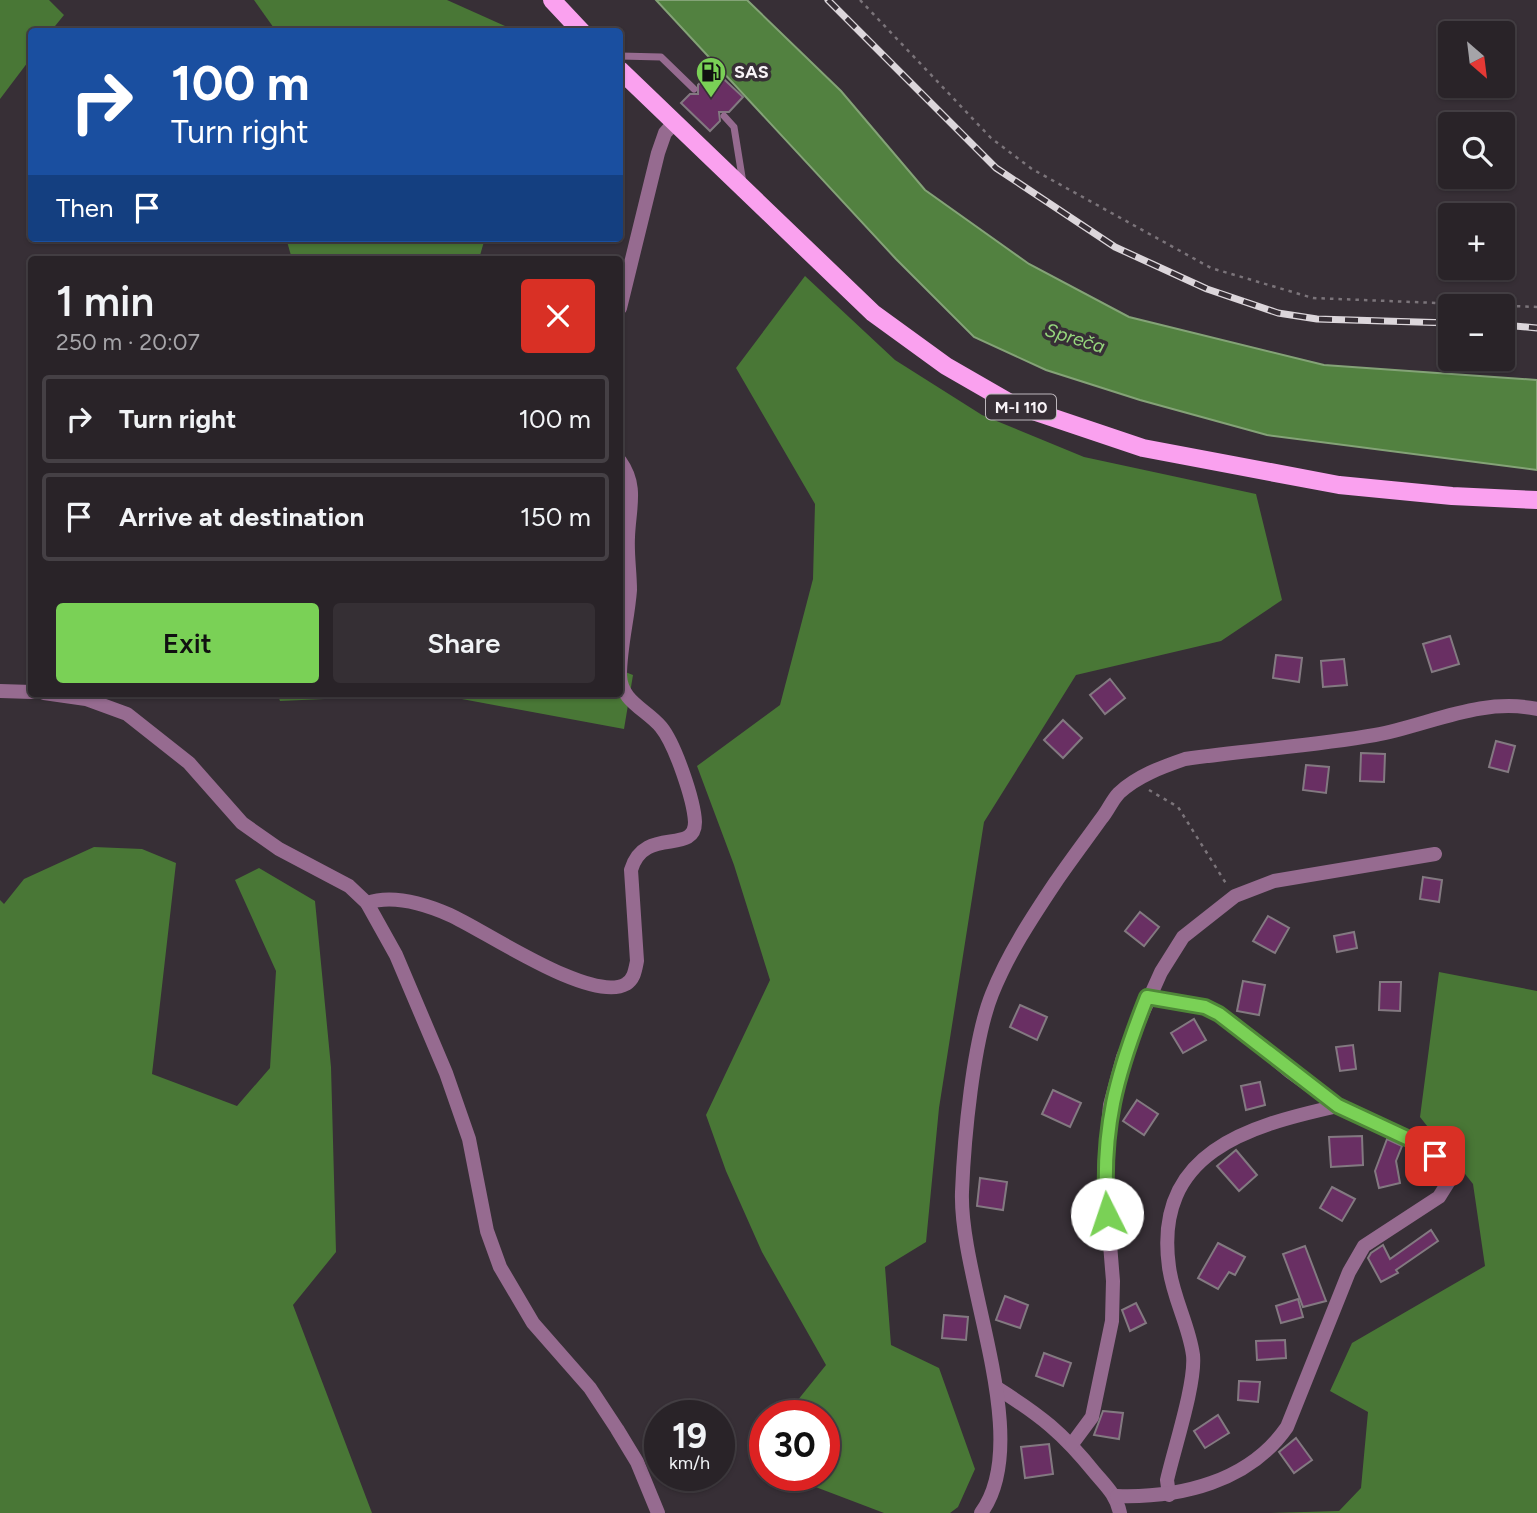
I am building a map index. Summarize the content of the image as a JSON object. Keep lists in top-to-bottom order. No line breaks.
{"streets":{"main road":["M-I 110"]},"water":["Spreča"],"places":{"fuel station":["SAS"]},"north":"bottom right","page":{"map_buttons":["+","−"],"turn":["100 m","Turn right"],"then":"Then","heading":["1 min","250 m · 20:07"],"list":[{"name":"Turn right","value":"100 m"},{"name":"Arrive at destination","value":"150 m"}],"buttons":["Exit","Share"],"speed":"19 km/h","limit":"30"}}
